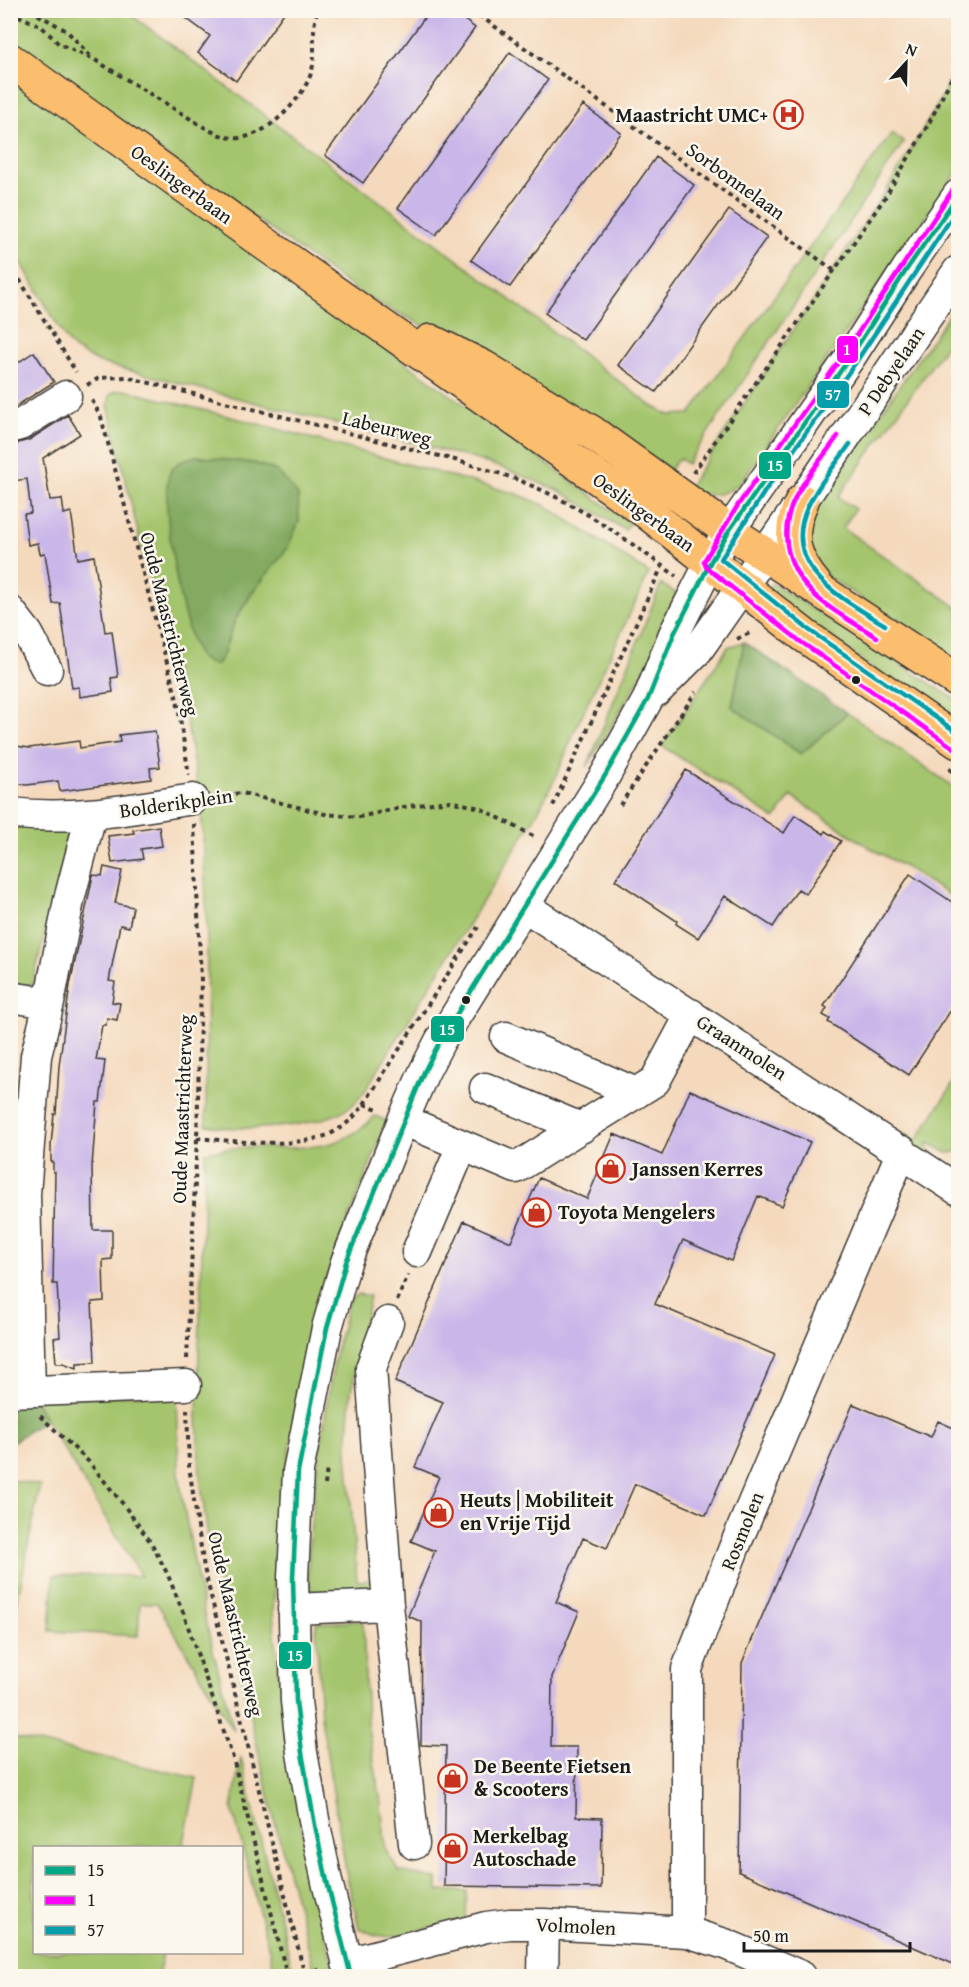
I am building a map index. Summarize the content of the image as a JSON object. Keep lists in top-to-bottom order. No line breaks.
{"streets":{"main road":["Oeslingerbaan"],"street":["P Debyelaan","Bolderikplein","Graanmolen","Rosmolen","Volmolen"],"path":["Sorbonnelaan","Labeurweg","Oude Maastrichterweg"]},"crossings":[["Oeslingerbaan","P Debyelaan"],["Labeurweg","Oude Maastrichterweg"],["Oude Maastrichterweg","Bolderikplein"],["Graanmolen","Rosmolen"],["Rosmolen","Volmolen"]],"places":{"hospital":["Maastricht UMC+"],"shop":["Janssen Kerres","Toyota Mengelers","Heuts | Mobiliteit en Vrije Tijd","De Beente Fietsen & Scooters","Merkelbag Autoschade"]},"lines":["transit line 1","transit line 15","transit line 57"],"legend":["15","1","57"],"scale_bar":"50 m","north":"top"}
